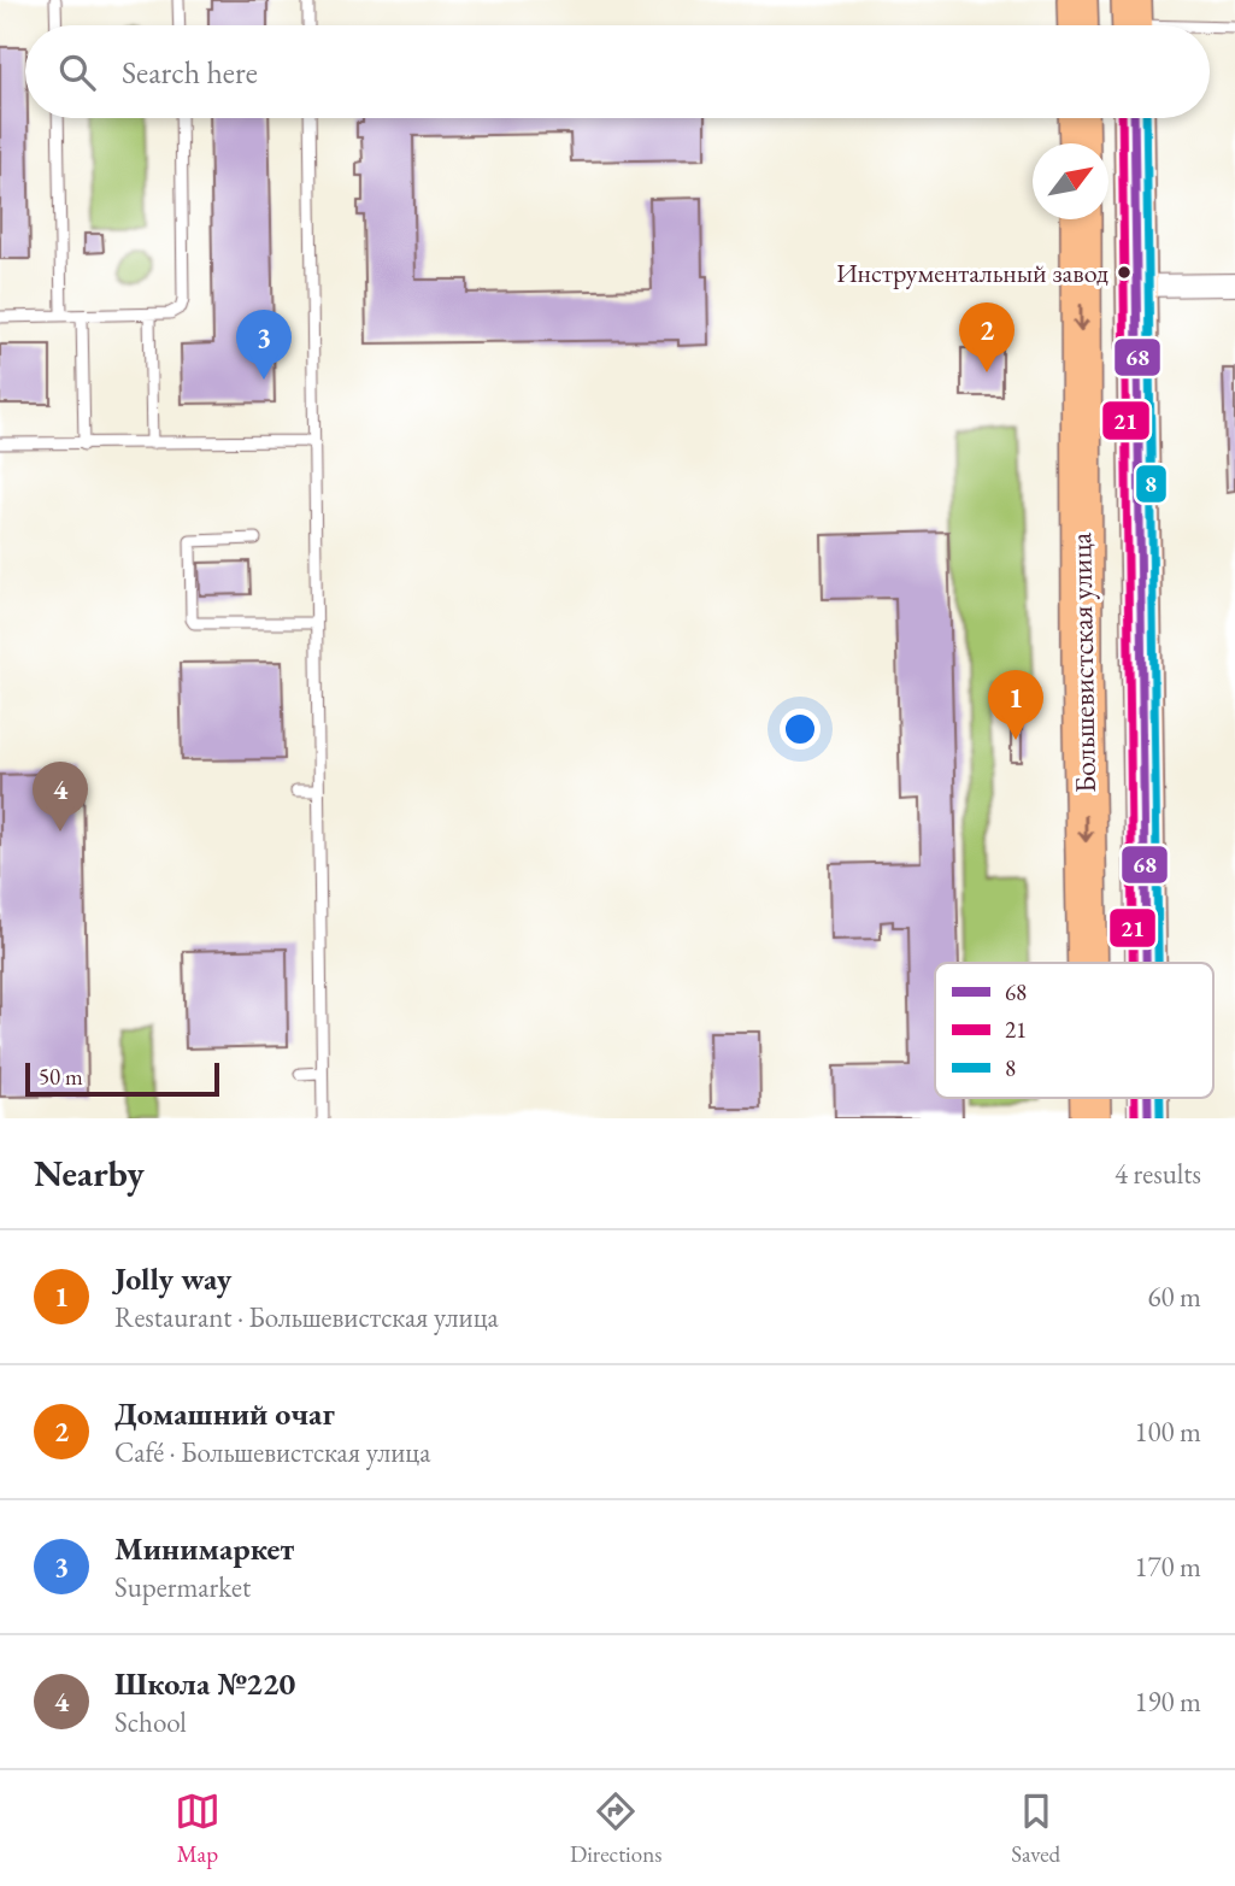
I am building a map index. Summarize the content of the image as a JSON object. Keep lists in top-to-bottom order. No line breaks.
{"streets":{"highway":["Большевистская улица"]},"places":["Инструментальный завод"],"lines":["transit line 68","transit line 21","transit line 8"],"legend":["68","21","8"],"scale_bar":"50 m","north":"top right","page":{"search":"Search here","pins":["2","3","1","4"],"scale":"50 m","heading":["Nearby","4 results"],"list":[{"mark":"1","name":"Jolly way","note":"Restaurant · Большевистская улица","value":"60 m"},{"mark":"2","name":"Домашний очаг","note":"Café · Большевистская улица","value":"100 m"},{"mark":"3","name":"Минимаркет","note":"Supermarket","value":"170 m"},{"mark":"4","name":"Школа №220","note":"School","value":"190 m"}],"nav":["Map","Directions","Saved"]}}
